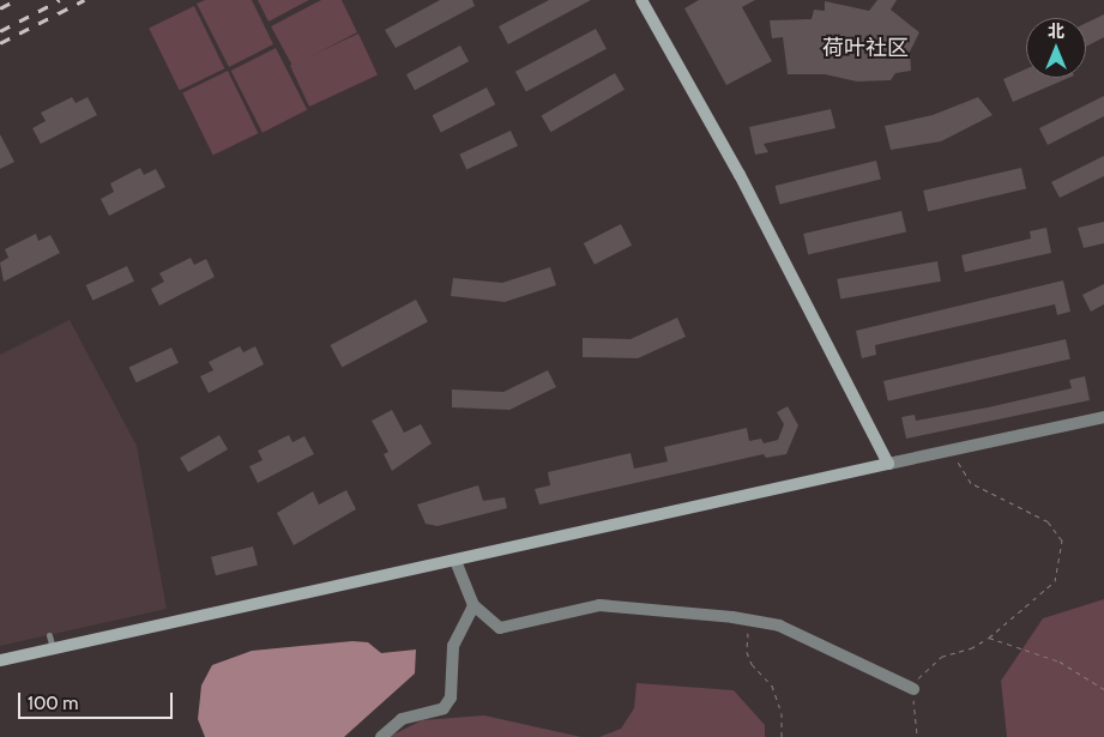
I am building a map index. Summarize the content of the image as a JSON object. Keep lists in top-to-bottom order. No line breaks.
{"districts":["荷叶社区"],"scale_bar":"100 m","north":"top"}
